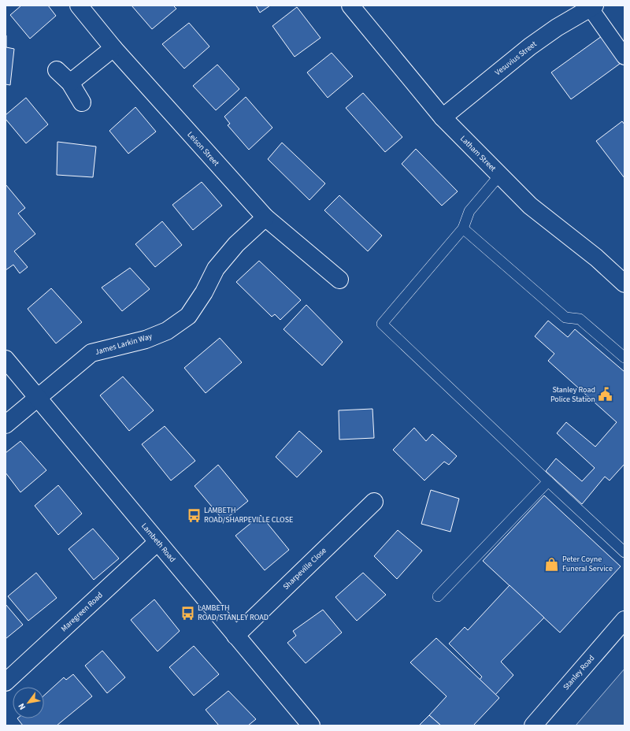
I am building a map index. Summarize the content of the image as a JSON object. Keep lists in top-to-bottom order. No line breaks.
{"streets":{"street":["Vesuvius Street","Leison Street","Latham Street","James Larkin Way","Lambeth Road","Sharpeville Close","Maregreen Road","Stanley Road"]},"crossings":[["Vesuvius Street","Latham Street"],["Leison Street","James Larkin Way"],["James Larkin Way","Lambeth Road"],["Lambeth Road","Sharpeville Close"],["Lambeth Road","Maregreen Road"]],"places":{"public building":["Stanley Road Police Station"],"bus stop":["LAMBETH ROAD/SHARPEVILLE CLOSE","LAMBETH ROAD/STANLEY ROAD"],"shop":["Peter Coyne Funeral Service"]},"north":"bottom left"}
